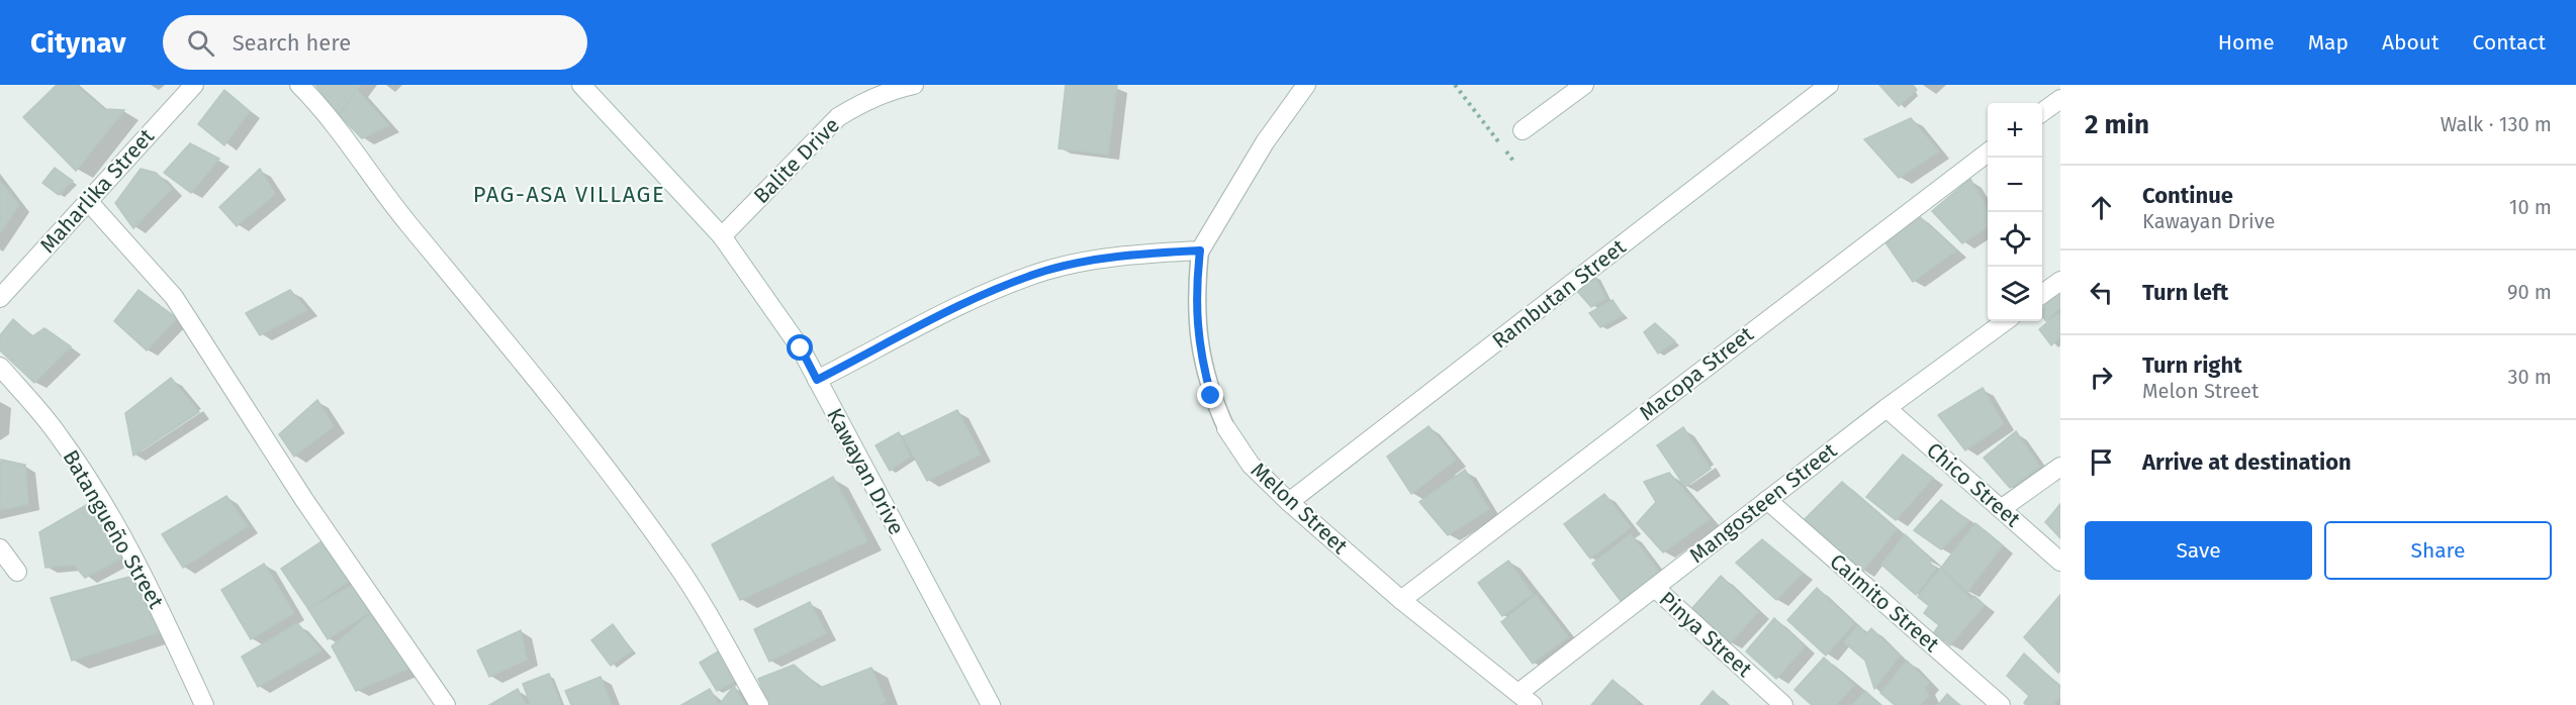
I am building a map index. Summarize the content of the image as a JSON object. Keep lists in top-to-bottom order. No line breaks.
{"streets":{"street":["Balite Drive","Maharlika Street","Rambutan Street","Macopa Street","Kawayan Drive","Chico Street","Mangosteen Street","Melon Street","Batangueño Street","Caimito Street","Pinya Street"]},"crossings":[["Balite Drive","Kawayan Drive"],["Rambutan Street","Melon Street"],["Macopa Street","Melon Street"],["Chico Street","Mangosteen Street"],["Mangosteen Street","Melon Street"],["Mangosteen Street","Caimito Street"],["Mangosteen Street","Pinya Street"]],"districts":["PAG-ASA VILLAGE"],"page":{"header":"Citynav","search":"Search here","nav":["Home","Map","About","Contact"],"heading":["2 min","Walk · 130 m"],"map_buttons":["+","−"],"list":[["Continue","Kawayan Drive","10 m"],["Turn left","90 m"],["Turn right","Melon Street","30 m"],"Arrive at destination"],"buttons":["Save","Share"]}}
